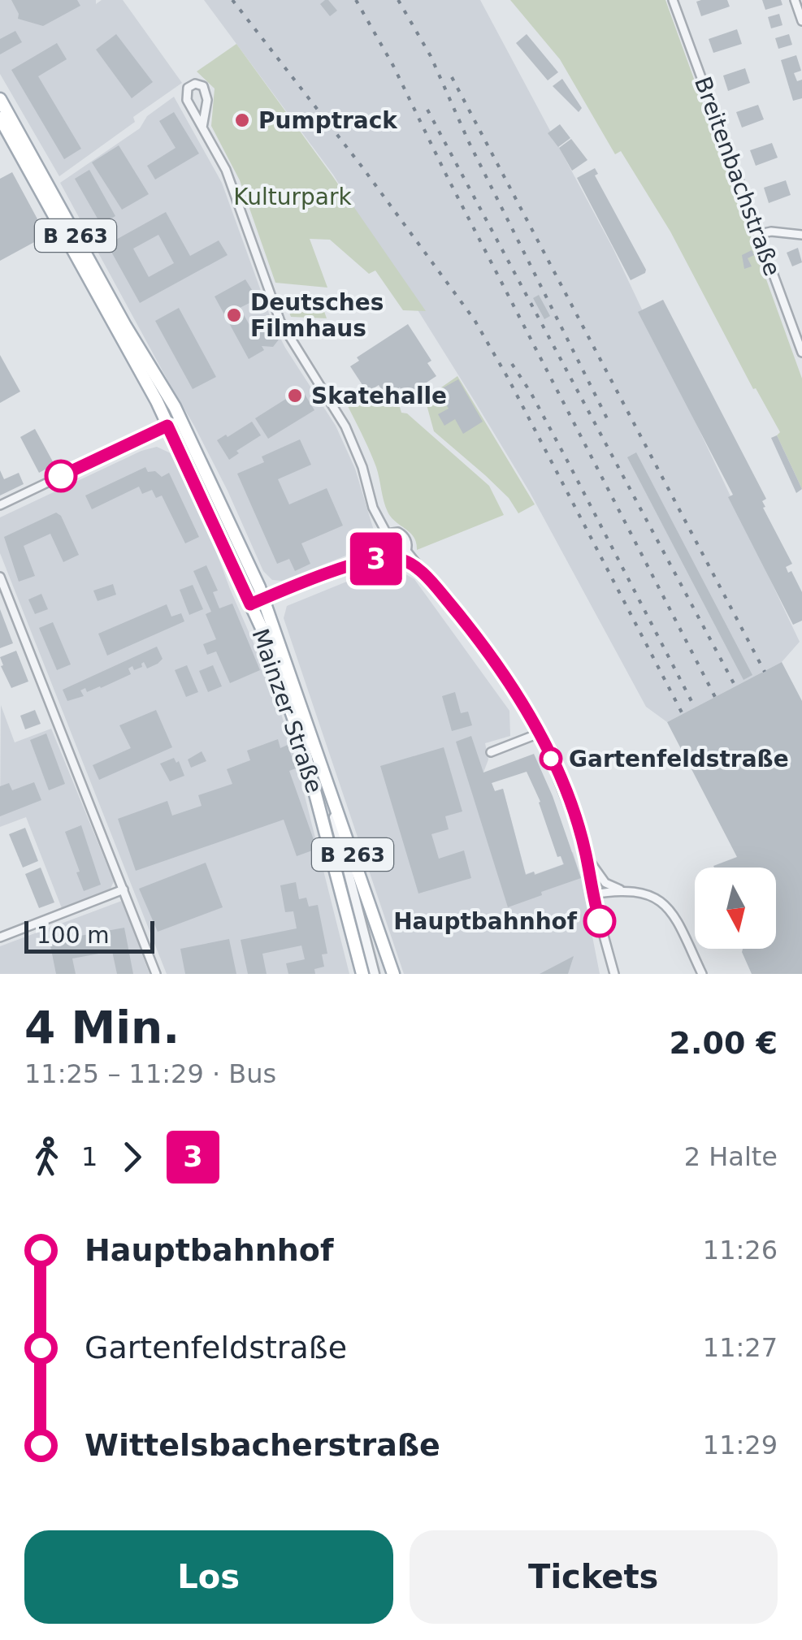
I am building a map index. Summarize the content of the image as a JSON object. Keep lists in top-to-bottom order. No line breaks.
{"streets":{"main road":["B 263","Mainzer Straße"],"street":["Breitenbachstraße"]},"parks":["Kulturpark"],"places":["Pumptrack","Deutsches Filmhaus","Skatehalle","Gartenfeldstraße","Hauptbahnhof"],"lines":["bus line 3"],"scale_bar":"100 m","north":"bottom","page":{"on_map":"3","scale":"100 m","heading":["4 Min.","11:25 – 11:29 · Bus","2.00 €"],"legs":["1","3","2 Halte"],"list":[{"name":"Hauptbahnhof","value":"11:26"},{"name":"Gartenfeldstraße","value":"11:27"},{"name":"Wittelsbacherstraße","value":"11:29"}],"buttons":["Los","Tickets"]}}
